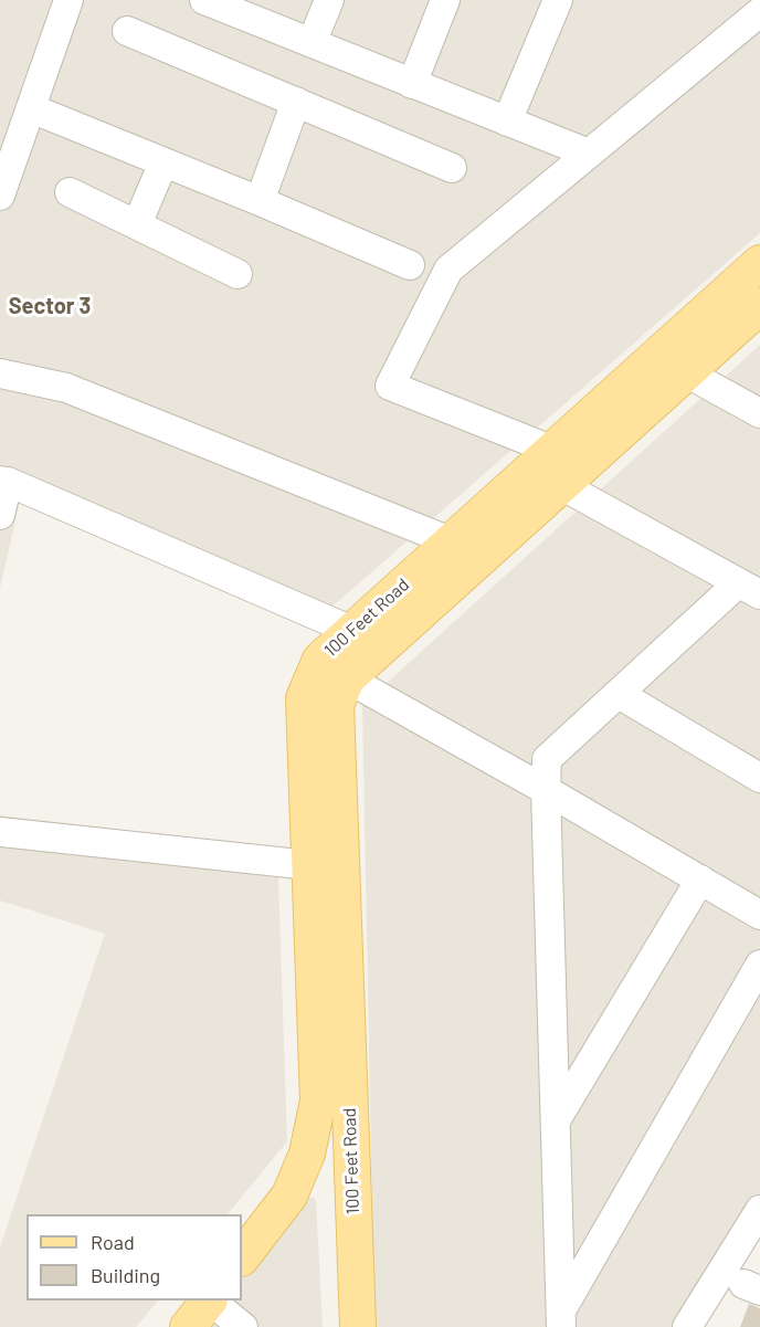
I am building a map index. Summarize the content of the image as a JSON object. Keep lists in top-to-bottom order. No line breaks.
{"streets":{"main road":["100 Feet Road"]},"districts":["Sector 3"],"legend":["Road","Building"]}
